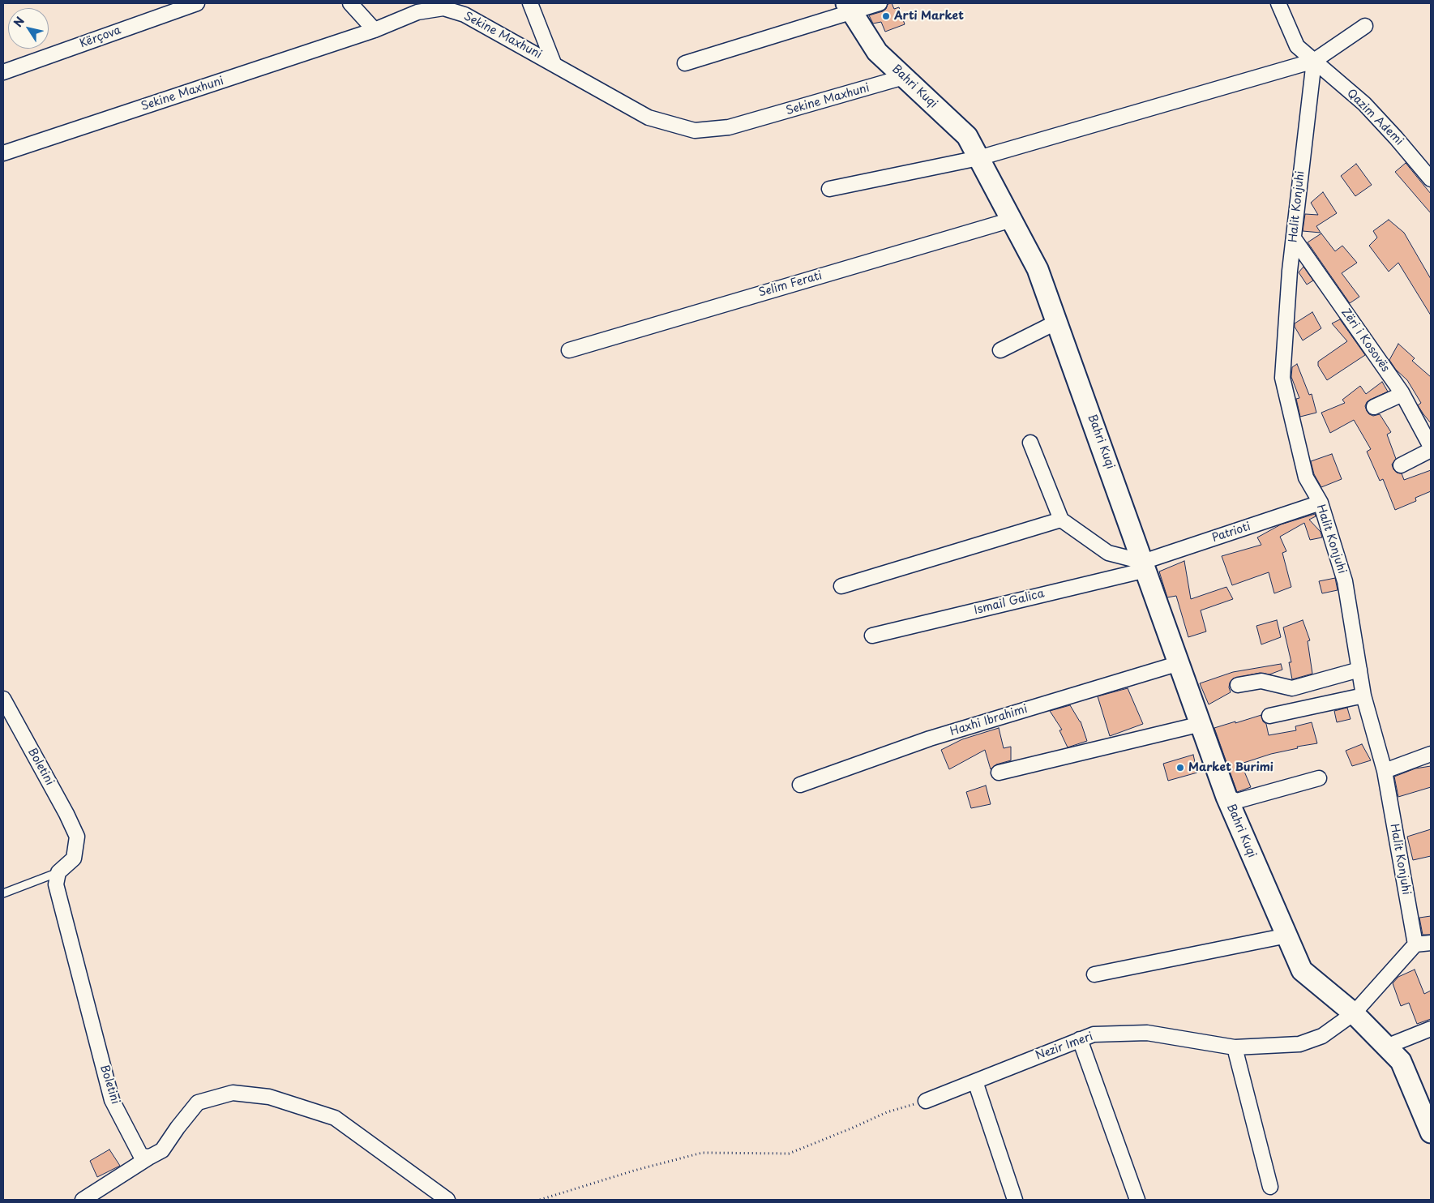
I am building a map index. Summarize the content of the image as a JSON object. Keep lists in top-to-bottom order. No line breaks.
{"streets":{"street":["Sekine Maxhuni","Kërçova","Bahri Kuqi","Qazim Ademi","Halit Konjuhi","Selim Ferati","Zëri i Kosovës","Patrioti","Ismail Galica","Haxhi Ibrahimi","Boletini","Nezir Imeri"]},"crossings":[["Sekine Maxhuni","Bahri Kuqi"],["Bahri Kuqi","Selim Ferati"],["Bahri Kuqi","Patrioti"],["Bahri Kuqi","Ismail Galica"],["Bahri Kuqi","Haxhi Ibrahimi"],["Bahri Kuqi","Nezir Imeri"],["Qazim Ademi","Halit Konjuhi"],["Halit Konjuhi","Zëri i Kosovës"],["Halit Konjuhi","Patrioti"],["Halit Konjuhi","Nezir Imeri"],["Patrioti","Ismail Galica"]],"places":["Arti Market","Market Burimi"],"north":"top left"}
